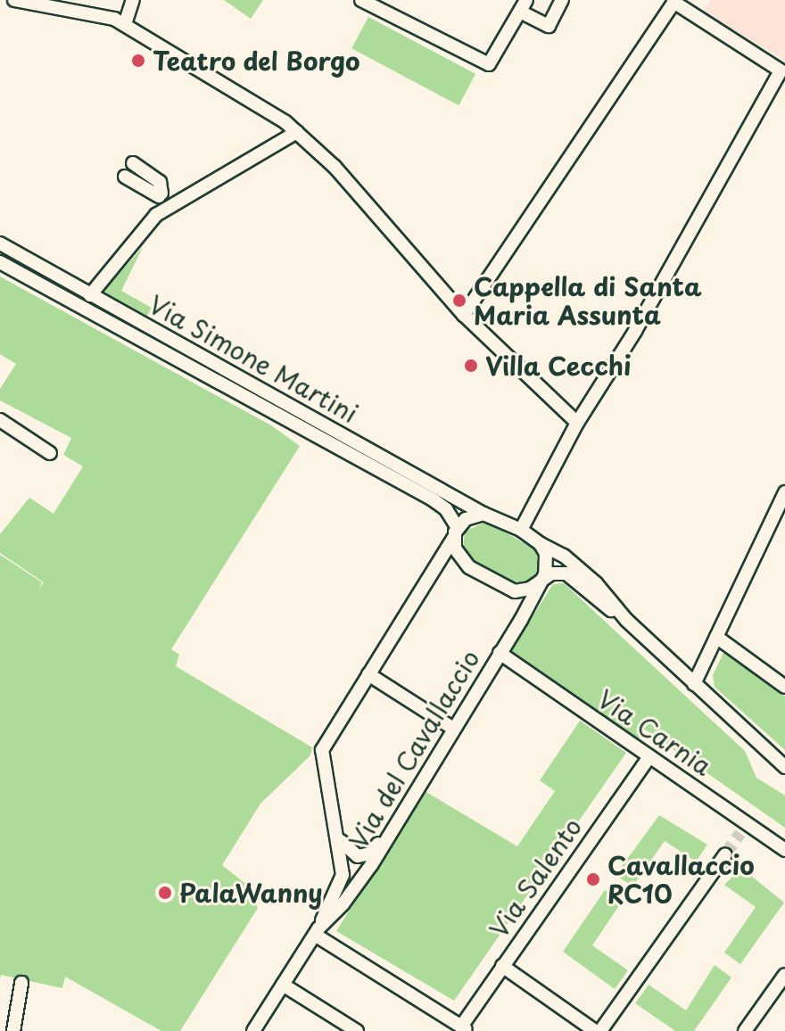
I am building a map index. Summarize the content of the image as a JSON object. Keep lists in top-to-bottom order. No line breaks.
{"streets":{"street":["Via Simone Martini","Via Carnia","Via del Cavallaccio","Via Salento"]},"crossings":[["Via Simone Martini","Via del Cavallaccio"],["Via Carnia","Via del Cavallaccio"],["Via Carnia","Via Salento"]],"places":["Teatro del Borgo","Cappella di Santa Maria Assunta","Villa Cecchi","Cavallaccio RC10","PalaWanny"]}
